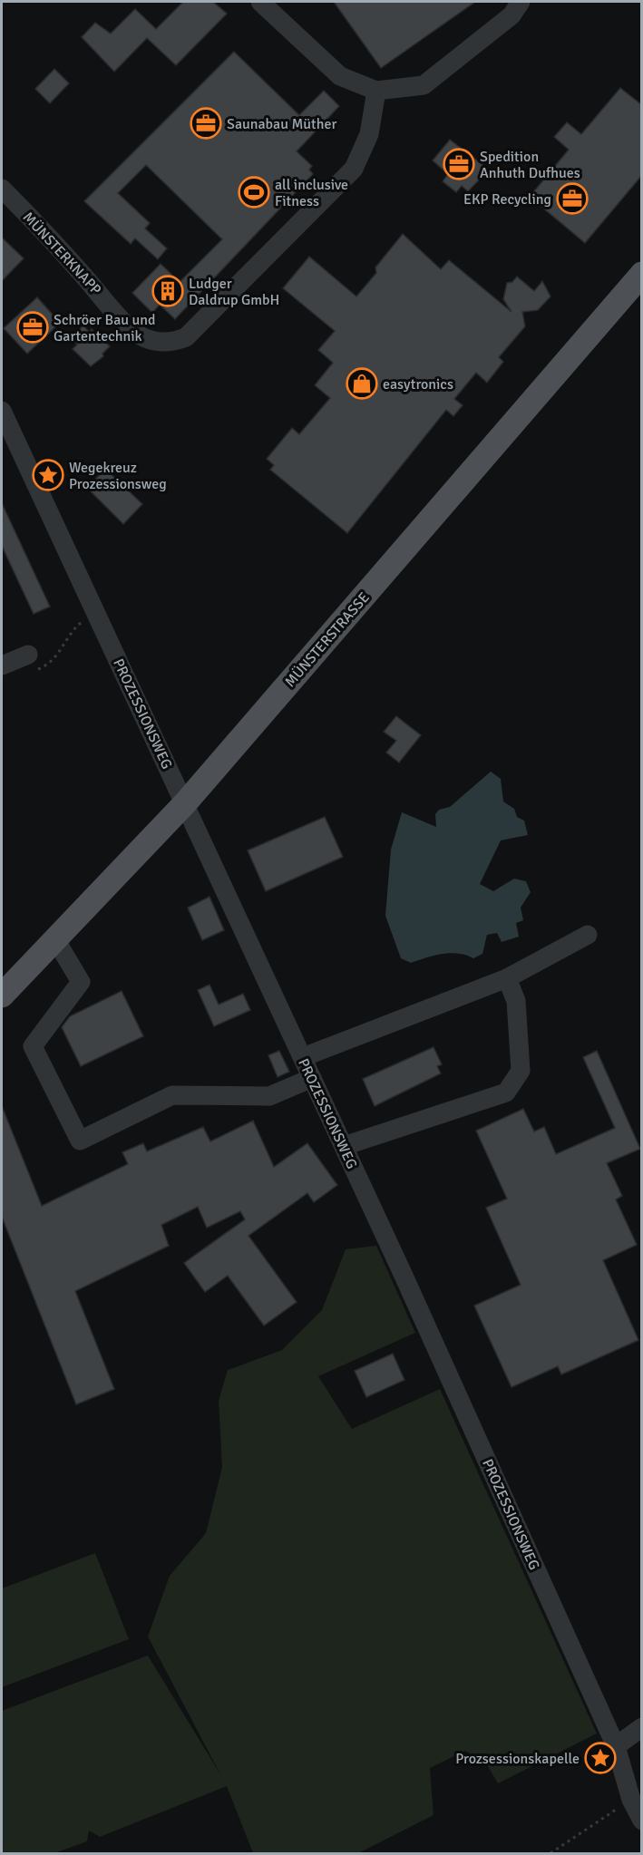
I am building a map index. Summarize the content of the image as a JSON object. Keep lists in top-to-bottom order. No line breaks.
{"streets":{"main road":["MÜNSTERSTRASSE"],"street":["MÜNSTERKNAPP","PROZESSIONSWEG"]},"crossings":[["MÜNSTERSTRASSE","PROZESSIONSWEG"]],"places":{"office":["Saunabau Müther","Spedition Anhuth Dufhues","EKP Recycling","Schröer Bau und Gartentechnik"],"sports":["all inclusive Fitness"],"building":["Ludger Daldrup GmbH"],"shop":["easytronics"],"place":["Wegekreuz Prozessionsweg","Prozsessionskapelle"]}}
